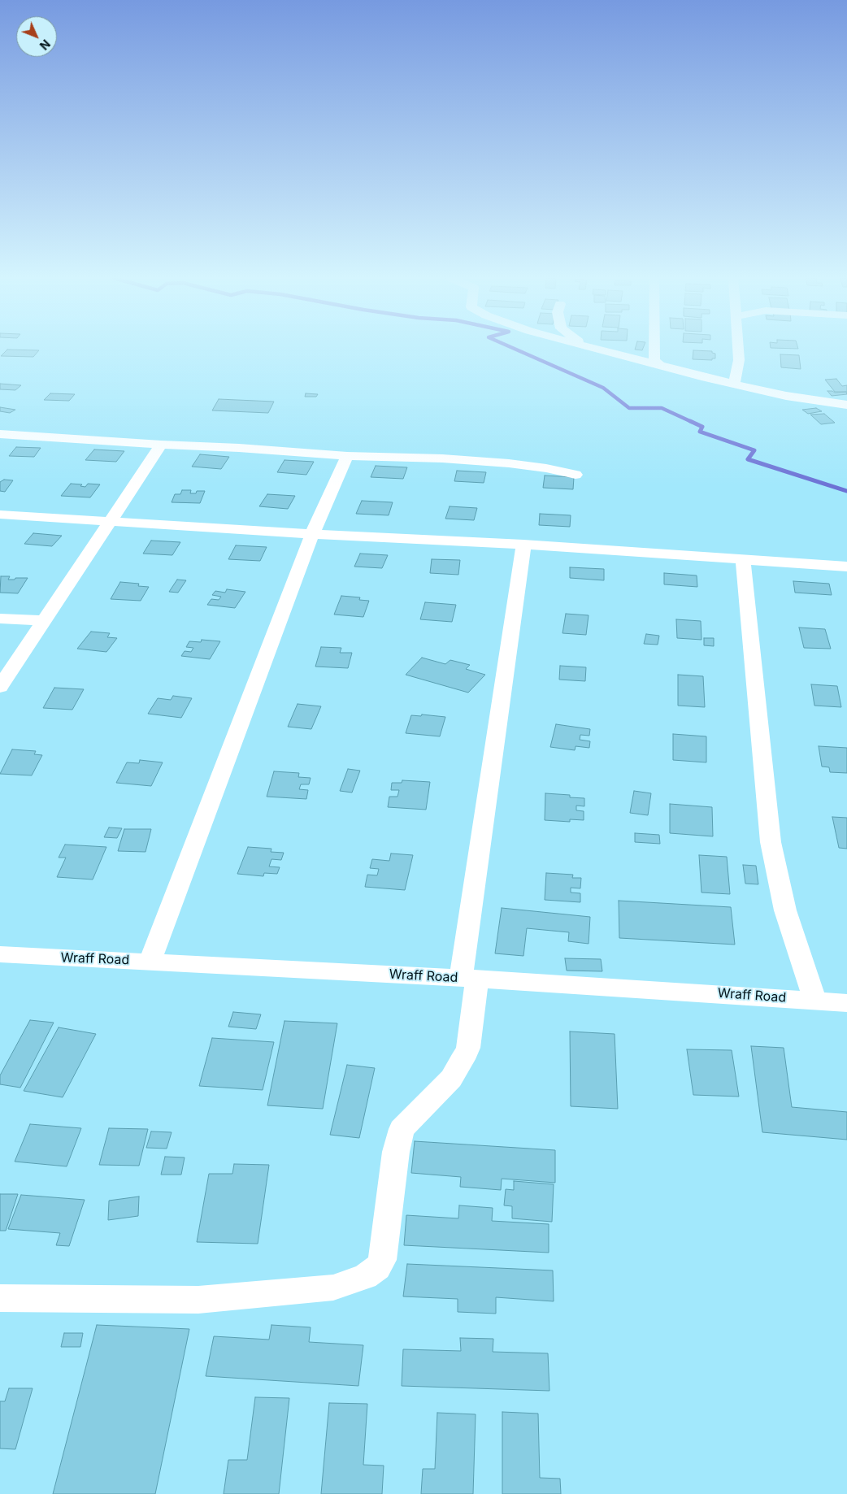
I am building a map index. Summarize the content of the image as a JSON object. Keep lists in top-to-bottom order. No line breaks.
{"streets":{"street":["Wraff Road"]},"north":"bottom right"}
